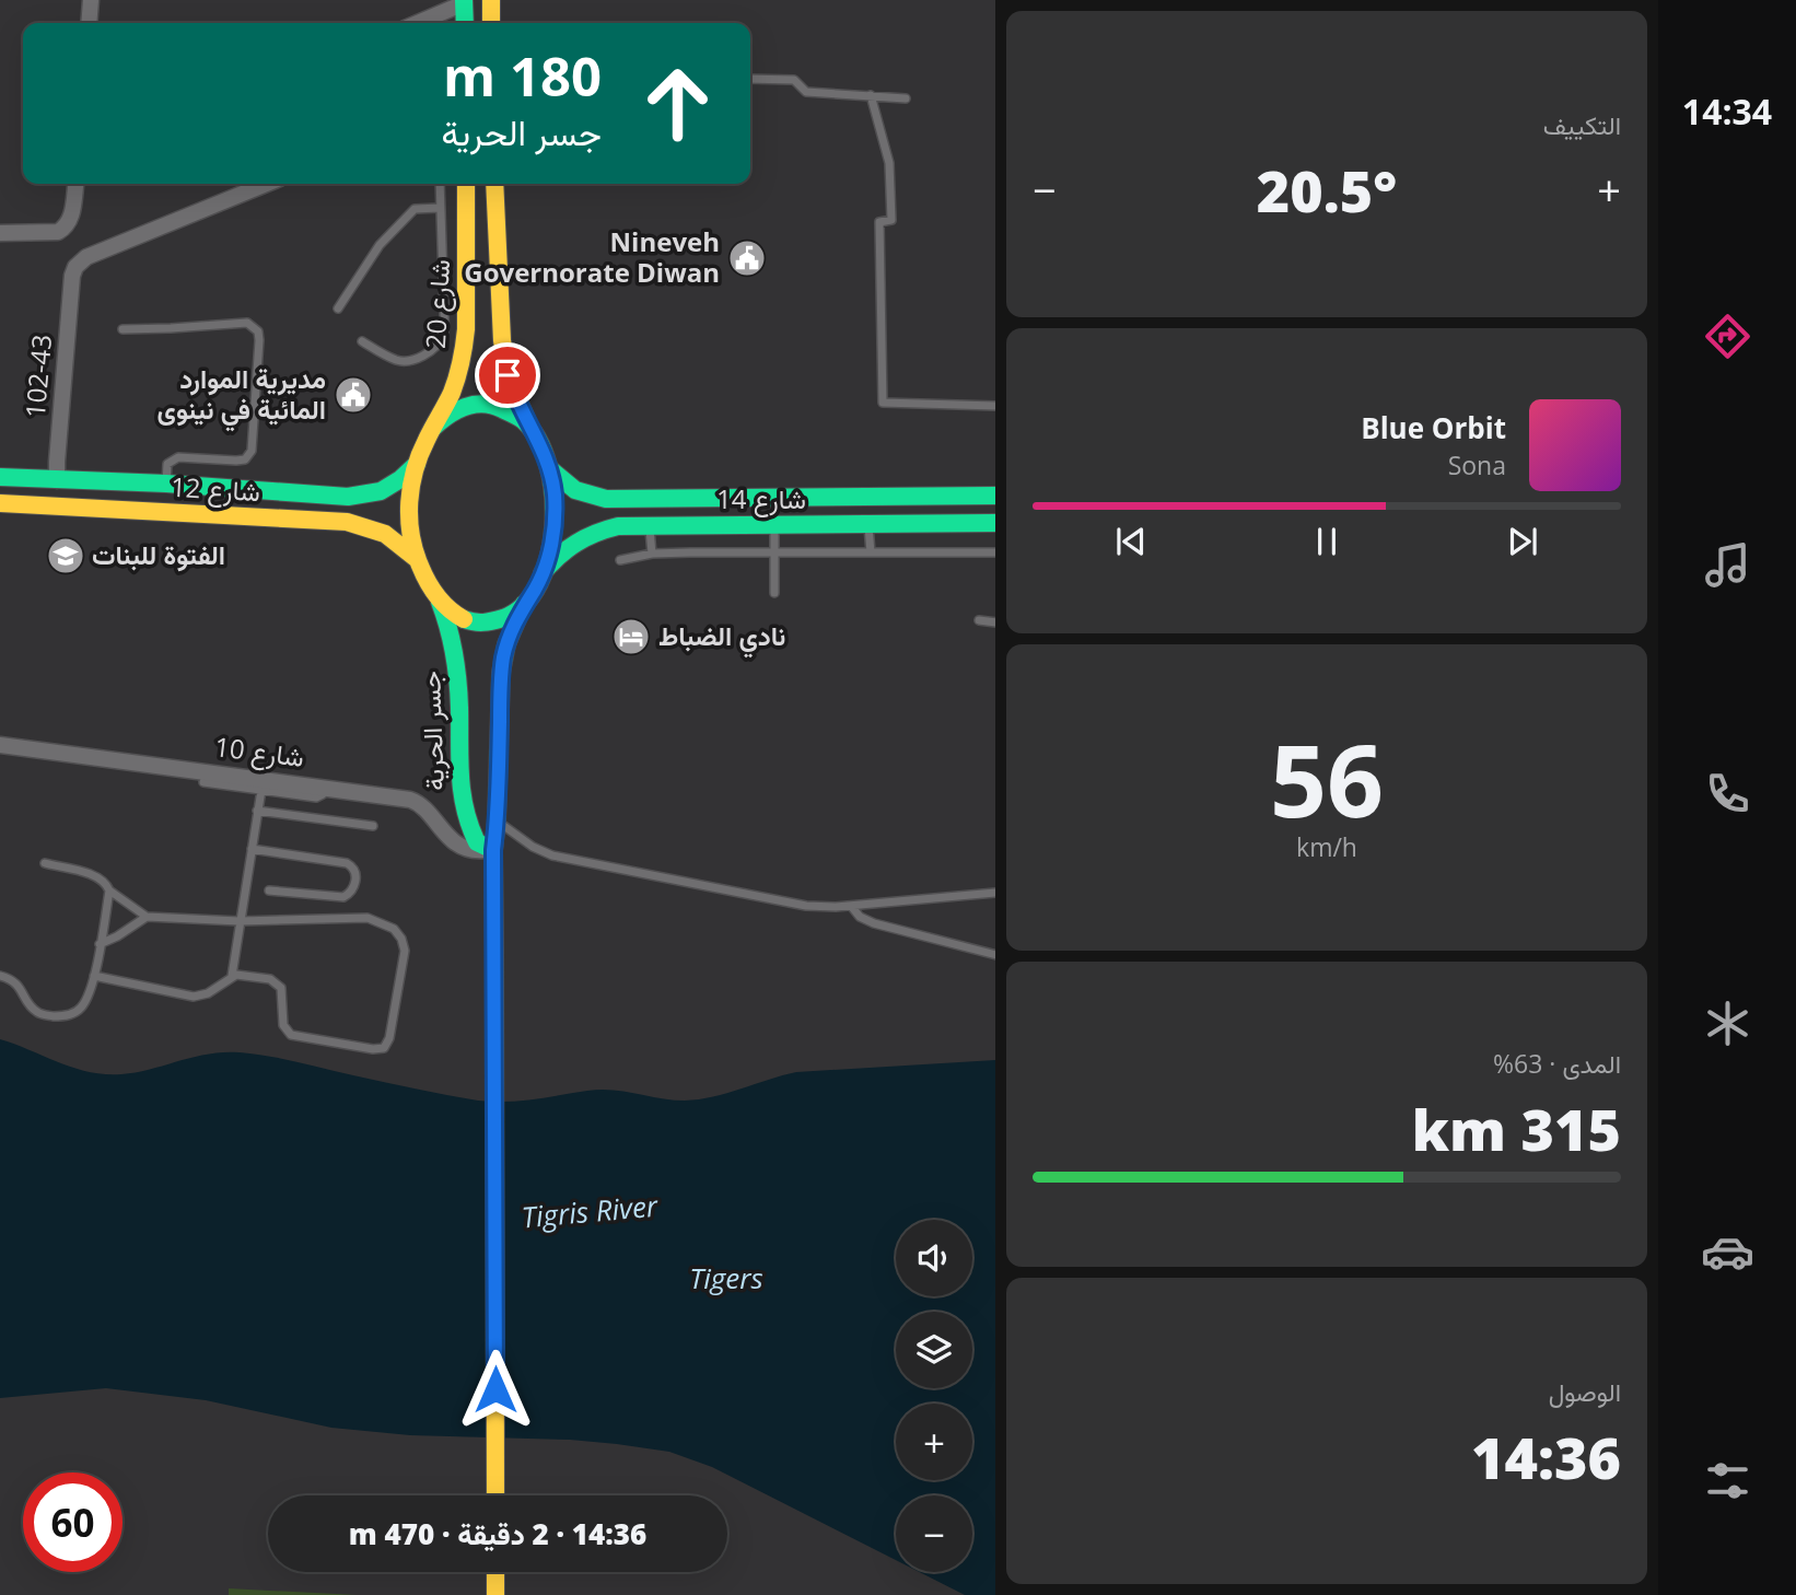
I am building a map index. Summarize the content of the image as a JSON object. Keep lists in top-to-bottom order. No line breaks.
{"streets":{"main road":["شارع 20","شارع 12","شارع 14","جسر الحرية"],"street":["102-43","شارع 10"]},"crossings":[["شارع 20","شارع 12"],["شارع 20","شارع 14"],["شارع 20","جسر الحرية"],["102-43","شارع 12"],["شارع 12","شارع 14"],["شارع 12","جسر الحرية"],["شارع 14","جسر الحرية"],["جسر الحرية","شارع 10"]],"water":["Tigris River","Tigers"],"places":{"public building":["Nineveh Governorate Diwan","مديرية الموارد المائية في نينوى"],"school or university":["الفتوة للبنات"],"hotel":["نادي الضباط"]},"page":{"tabs":"14:34","tile":["التكييف",["56","km/h"],["المدى · 63%","315 km"],["الوصول","14:36"]],"turn":["180 m","جسر الحرية"],"heat":["−","20.5°","+"],"song":["Blue Orbit","Sona"],"map_buttons":["+","−"],"limit":"60","trip":"14:36 · 2 دقيقة · 470 m"}}
